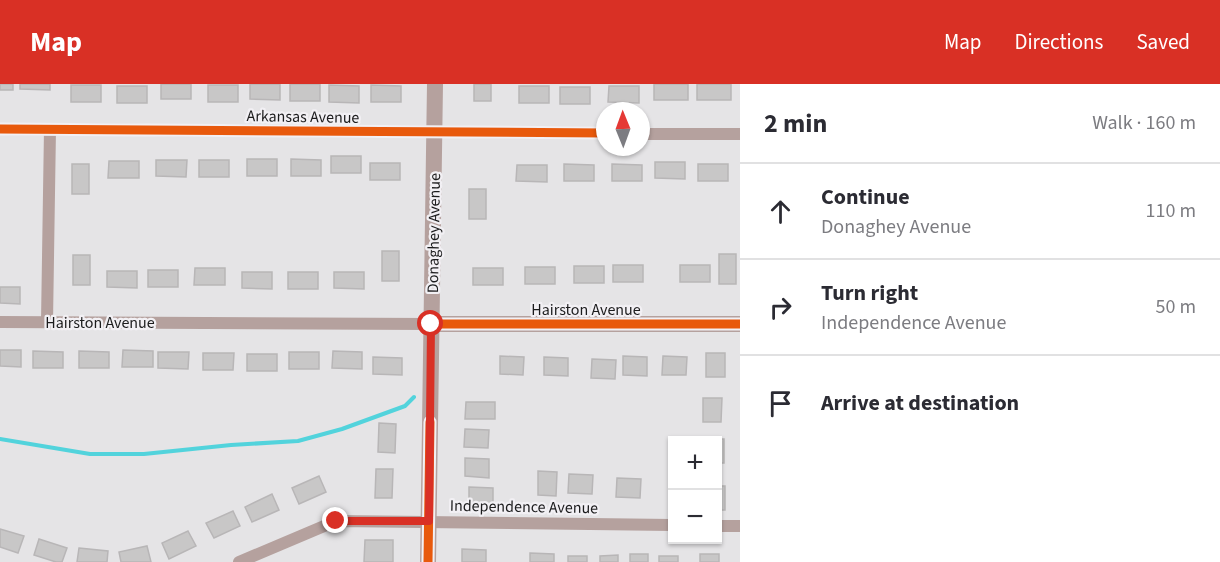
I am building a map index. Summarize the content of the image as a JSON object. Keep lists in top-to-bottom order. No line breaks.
{"streets":{"street":["Arkansas Avenue","Donaghey Avenue","Hairston Avenue","Independence Avenue"]},"crossings":[["Arkansas Avenue","Donaghey Avenue"],["Donaghey Avenue","Hairston Avenue"],["Donaghey Avenue","Independence Avenue"]],"north":"top","page":{"header":"Map","nav":["Map","Directions","Saved"],"heading":["2 min","Walk · 160 m"],"list":[["Continue","Donaghey Avenue","110 m"],["Turn right","Independence Avenue","50 m"],"Arrive at destination"],"map_buttons":["+","−"]}}
